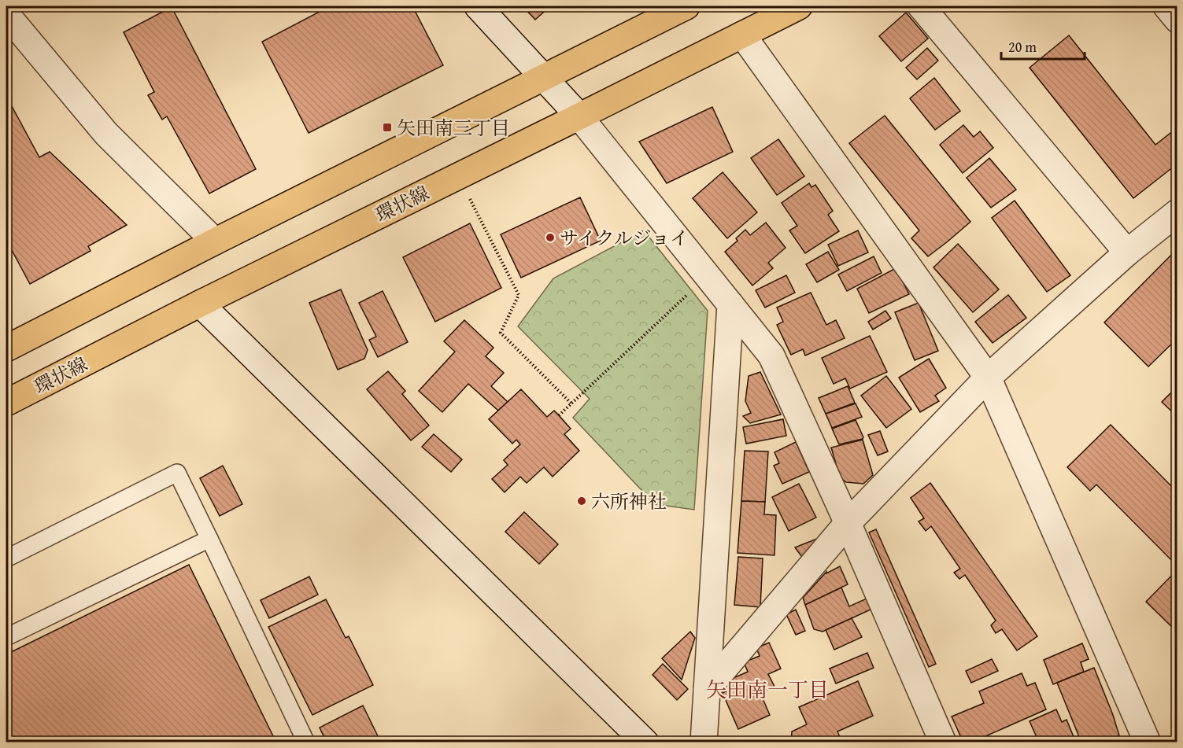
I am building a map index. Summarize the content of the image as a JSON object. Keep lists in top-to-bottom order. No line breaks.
{"streets":{"main road":["環状線"]},"districts":["矢田南一丁目"],"places":{"transit":["矢田南三丁目"],"other":["サイクルジョイ","六所神社"]},"scale_bar":"20 m"}
